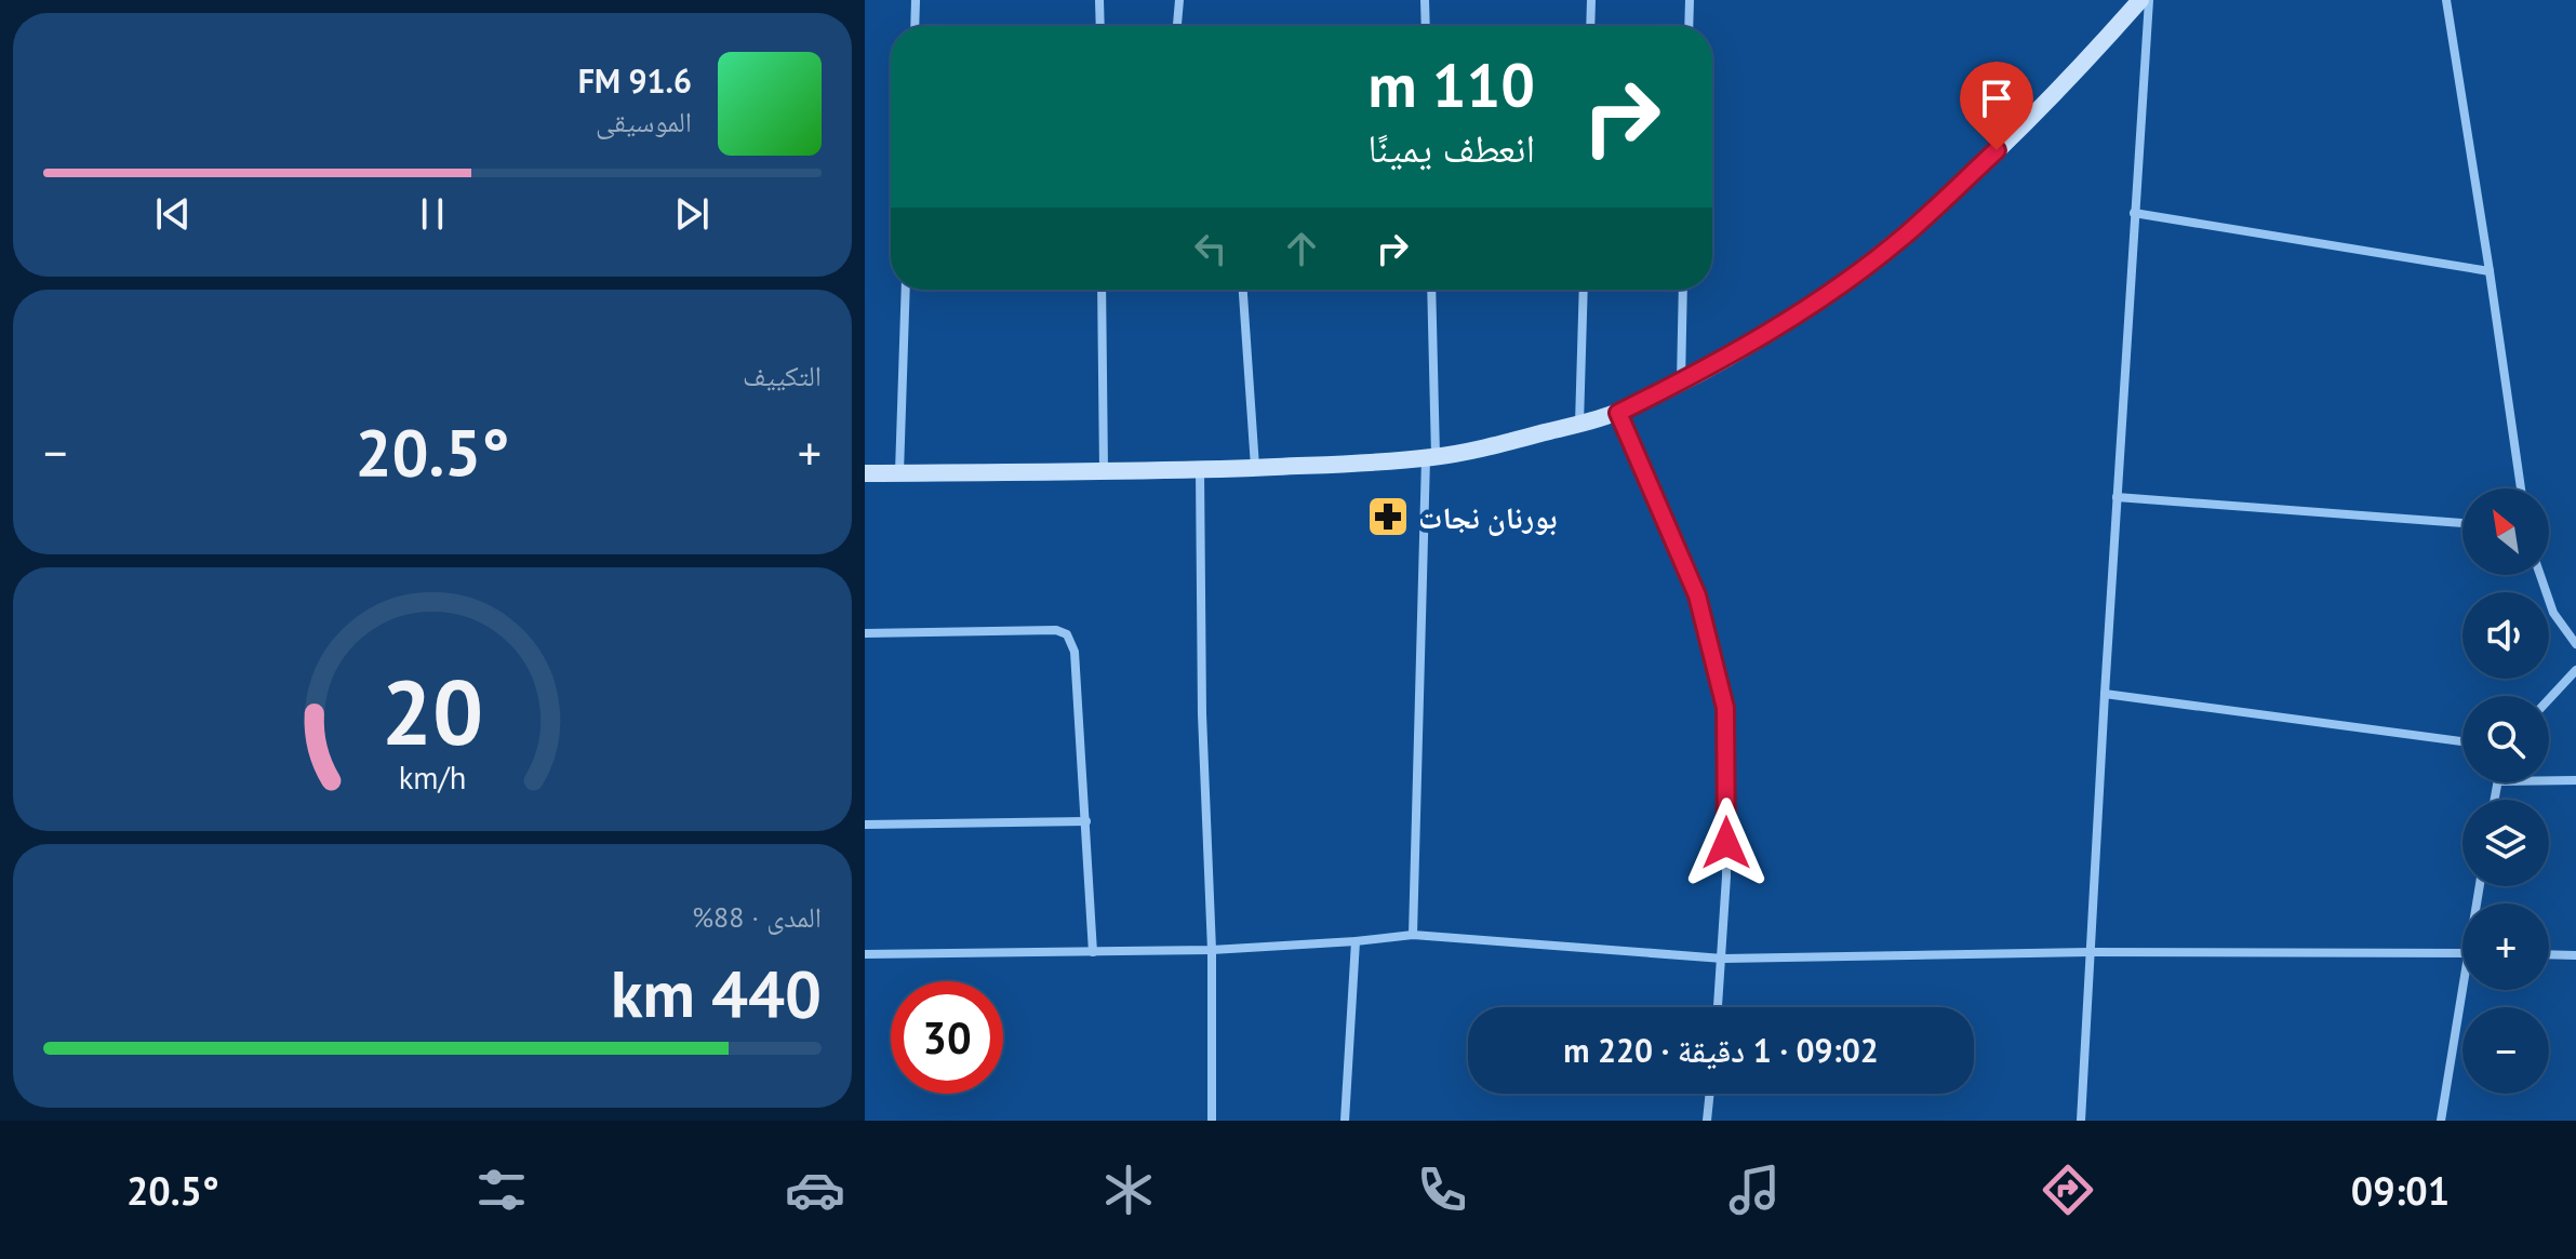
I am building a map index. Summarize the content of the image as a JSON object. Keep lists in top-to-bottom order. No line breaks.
{"places":{"pharmacy":["بورنان نجات"]},"north":"top left","page":{"turn":["110 m","انعطف يمينًا"],"song":["91.6 FM","الموسيقى"],"tile":["التكييف",["المدى · 88%","440 km"]],"heat":["−","20.5°","+"],"map_buttons":["+","−"],"limit":"30","trip":"09:02 · 1 دقيقة · 220 m","tabs":["09:01","20.5°"],"gauge":["20","km/h"]}}
